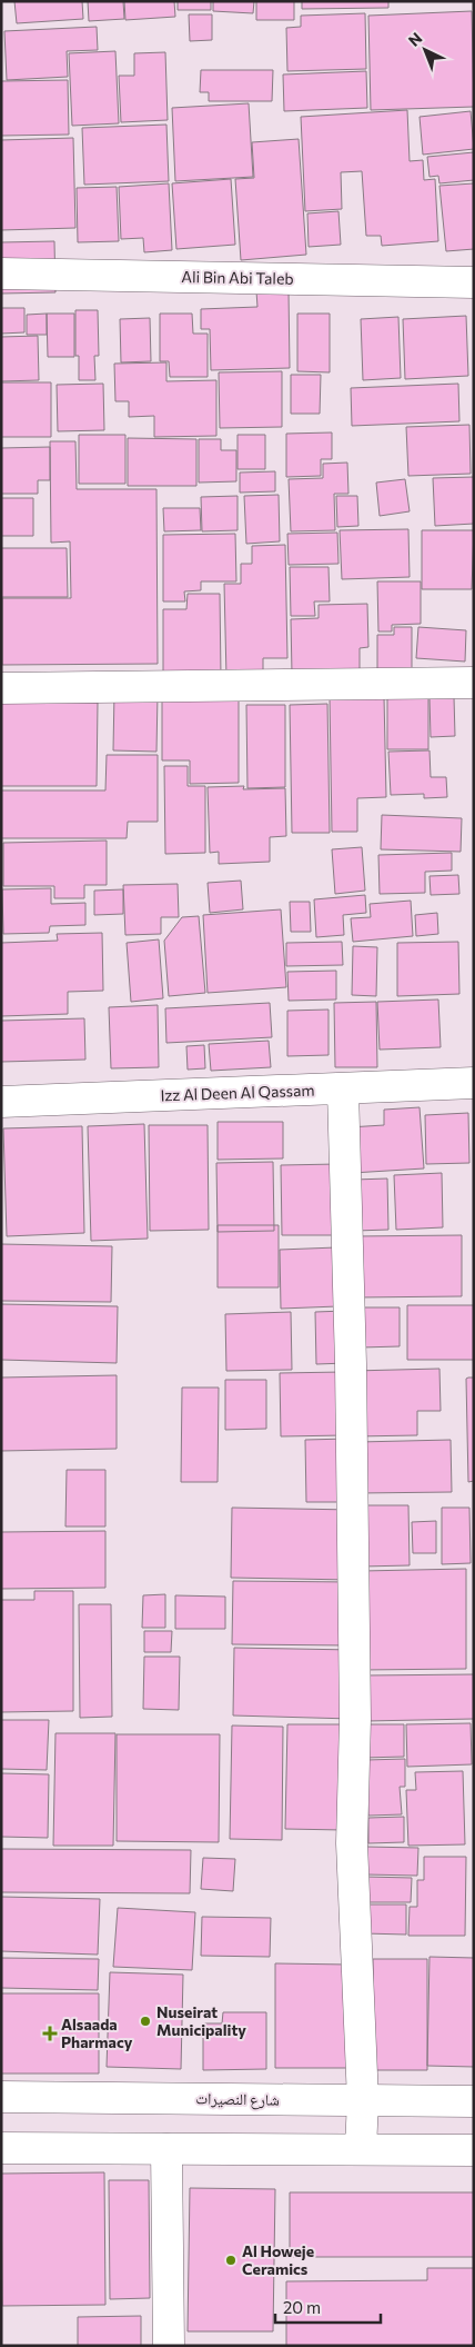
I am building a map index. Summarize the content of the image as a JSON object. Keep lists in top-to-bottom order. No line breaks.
{"streets":{"street":["Ali Bin Abi Taleb","Izz Al Deen Al Qassam","شارع النصيرات"]},"places":{"other":["Nuseirat Municipality","Al Howeje Ceramics"],"health":["Alsaada Pharmacy"]},"scale_bar":"20 m","north":"top left"}
